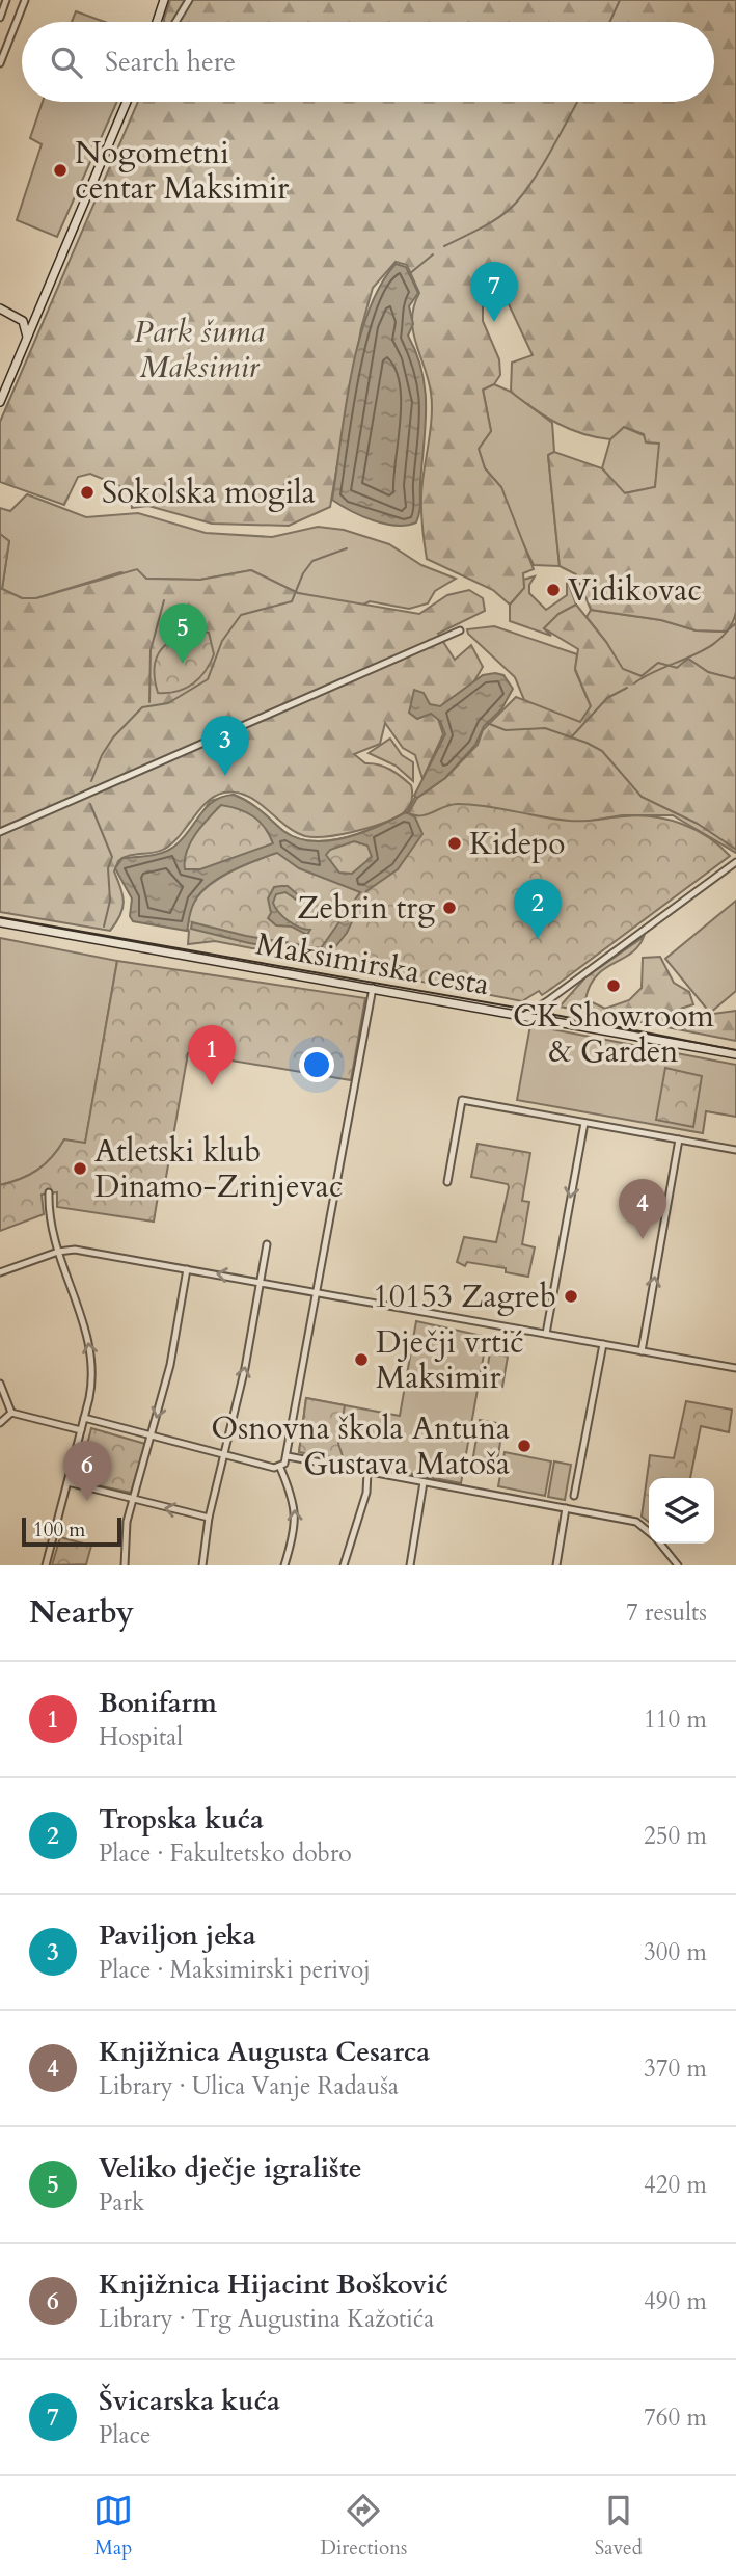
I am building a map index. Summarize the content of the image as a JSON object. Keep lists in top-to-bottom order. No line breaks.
{"streets":{"main road":["Maksimirska cesta"]},"parks":["Park šuma Maksimir"],"places":["Nogometni centar Maksimir","Sokolska mogila","Vidikovac","Kidepo","Zebrin trg","CK Showroom & Garden","Atletski klub Dinamo-Zrinjevac","10153 Zagreb","Dječji vrtić Maksimir","Osnovna škola Antuna Gustava Matoša"],"scale_bar":"100 m","page":{"search":"Search here","pins":["7","5","3","2","1","4","6"],"scale":"100 m","heading":["Nearby","7 results"],"list":[{"mark":"1","name":"Bonifarm","note":"Hospital","value":"110 m"},{"mark":"2","name":"Tropska kuća","note":"Place · Fakultetsko dobro","value":"250 m"},{"mark":"3","name":"Paviljon jeka","note":"Place · Maksimirski perivoj","value":"300 m"},{"mark":"4","name":"Knjižnica Augusta Cesarca","note":"Library · Ulica Vanje Radauša","value":"370 m"},{"mark":"5","name":"Veliko dječje igralište","note":"Park","value":"420 m"},{"mark":"6","name":"Knjižnica Hijacint Bošković","note":"Library · Trg Augustina Kažotića","value":"490 m"},{"mark":"7","name":"Švicarska kuća","note":"Place","value":"760 m"}],"nav":["Map","Directions","Saved"]}}
